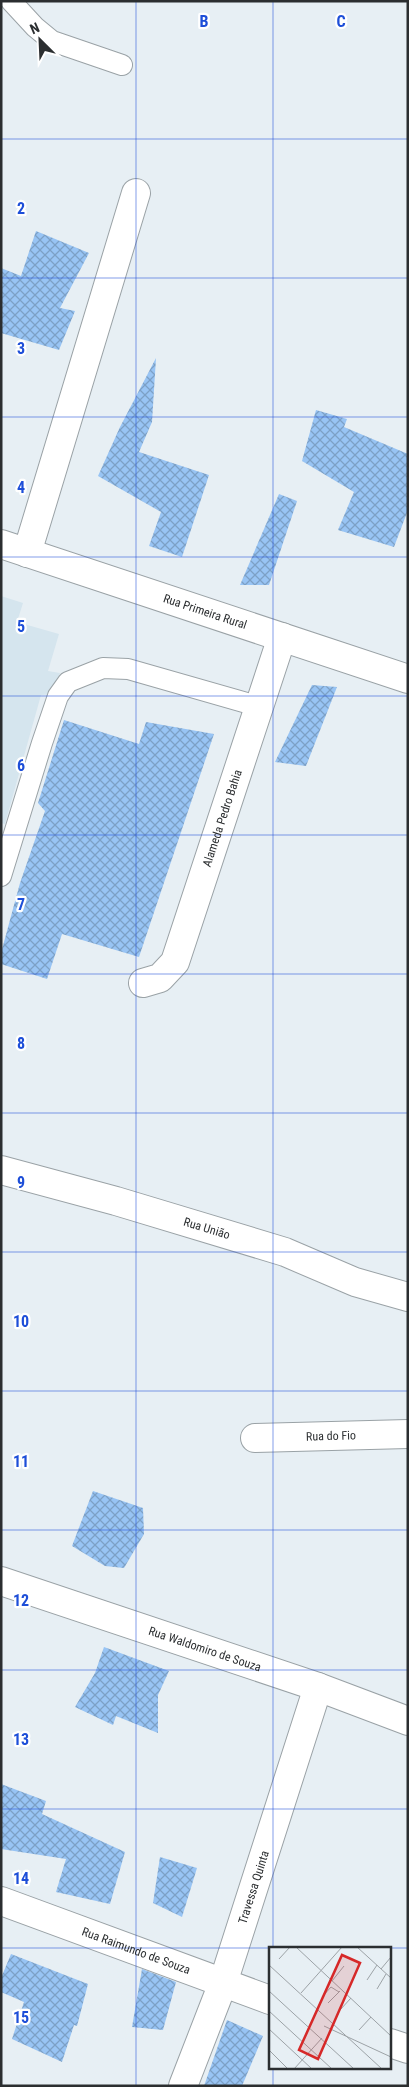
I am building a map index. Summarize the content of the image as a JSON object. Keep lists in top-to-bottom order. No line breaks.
{"streets":{"street":["Rua Primeira Rural","Alameda Pedro Bahia","Rua União","Rua do Fio","Rua Waldomiro de Souza","Travessa Quinta","Rua Raimundo de Souza"]},"crossings":[["Rua Primeira Rural","Alameda Pedro Bahia"],["Rua Waldomiro de Souza","Travessa Quinta"],["Travessa Quinta","Rua Raimundo de Souza"]],"north":"top left","grid":{"columns":["B","C"],"rows":["2","3","4","5","6","7","8","9","10","11","12","13","14","15"]}}
